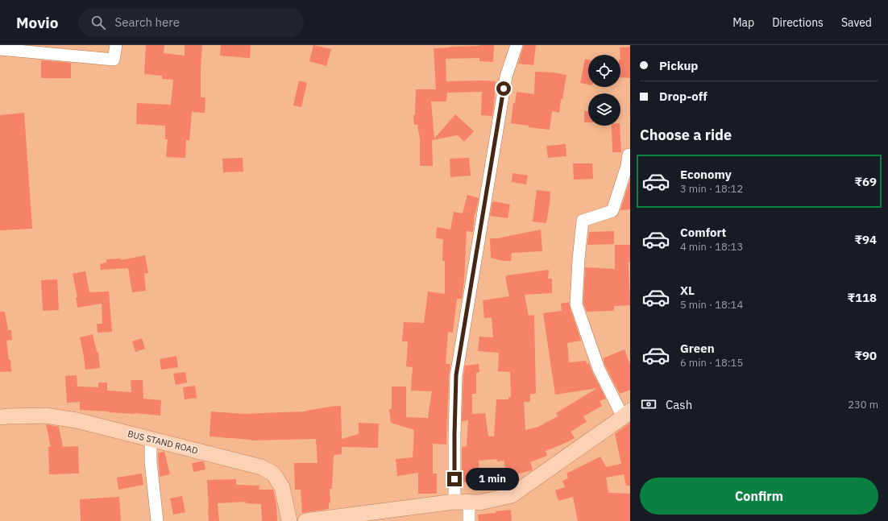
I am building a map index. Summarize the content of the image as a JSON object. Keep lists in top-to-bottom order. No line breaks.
{"streets":{"main road":["BUS STAND ROAD"]},"page":{"header":"Movio","search":"Search here","nav":["Map","Directions","Saved"],"banner":["Pickup","Drop-off"],"heading":"Choose a ride","list":[{"name":"Economy","note":"3 min · 18:12","value":"₹69"},{"name":"Comfort","note":"4 min · 18:13","value":"₹94"},{"name":"XL","note":"5 min · 18:14","value":"₹118"},{"name":"Green","note":"6 min · 18:15","value":"₹90"}],"pay":["Cash","230 m"],"bubble":"1 min","buttons":"Confirm"}}
